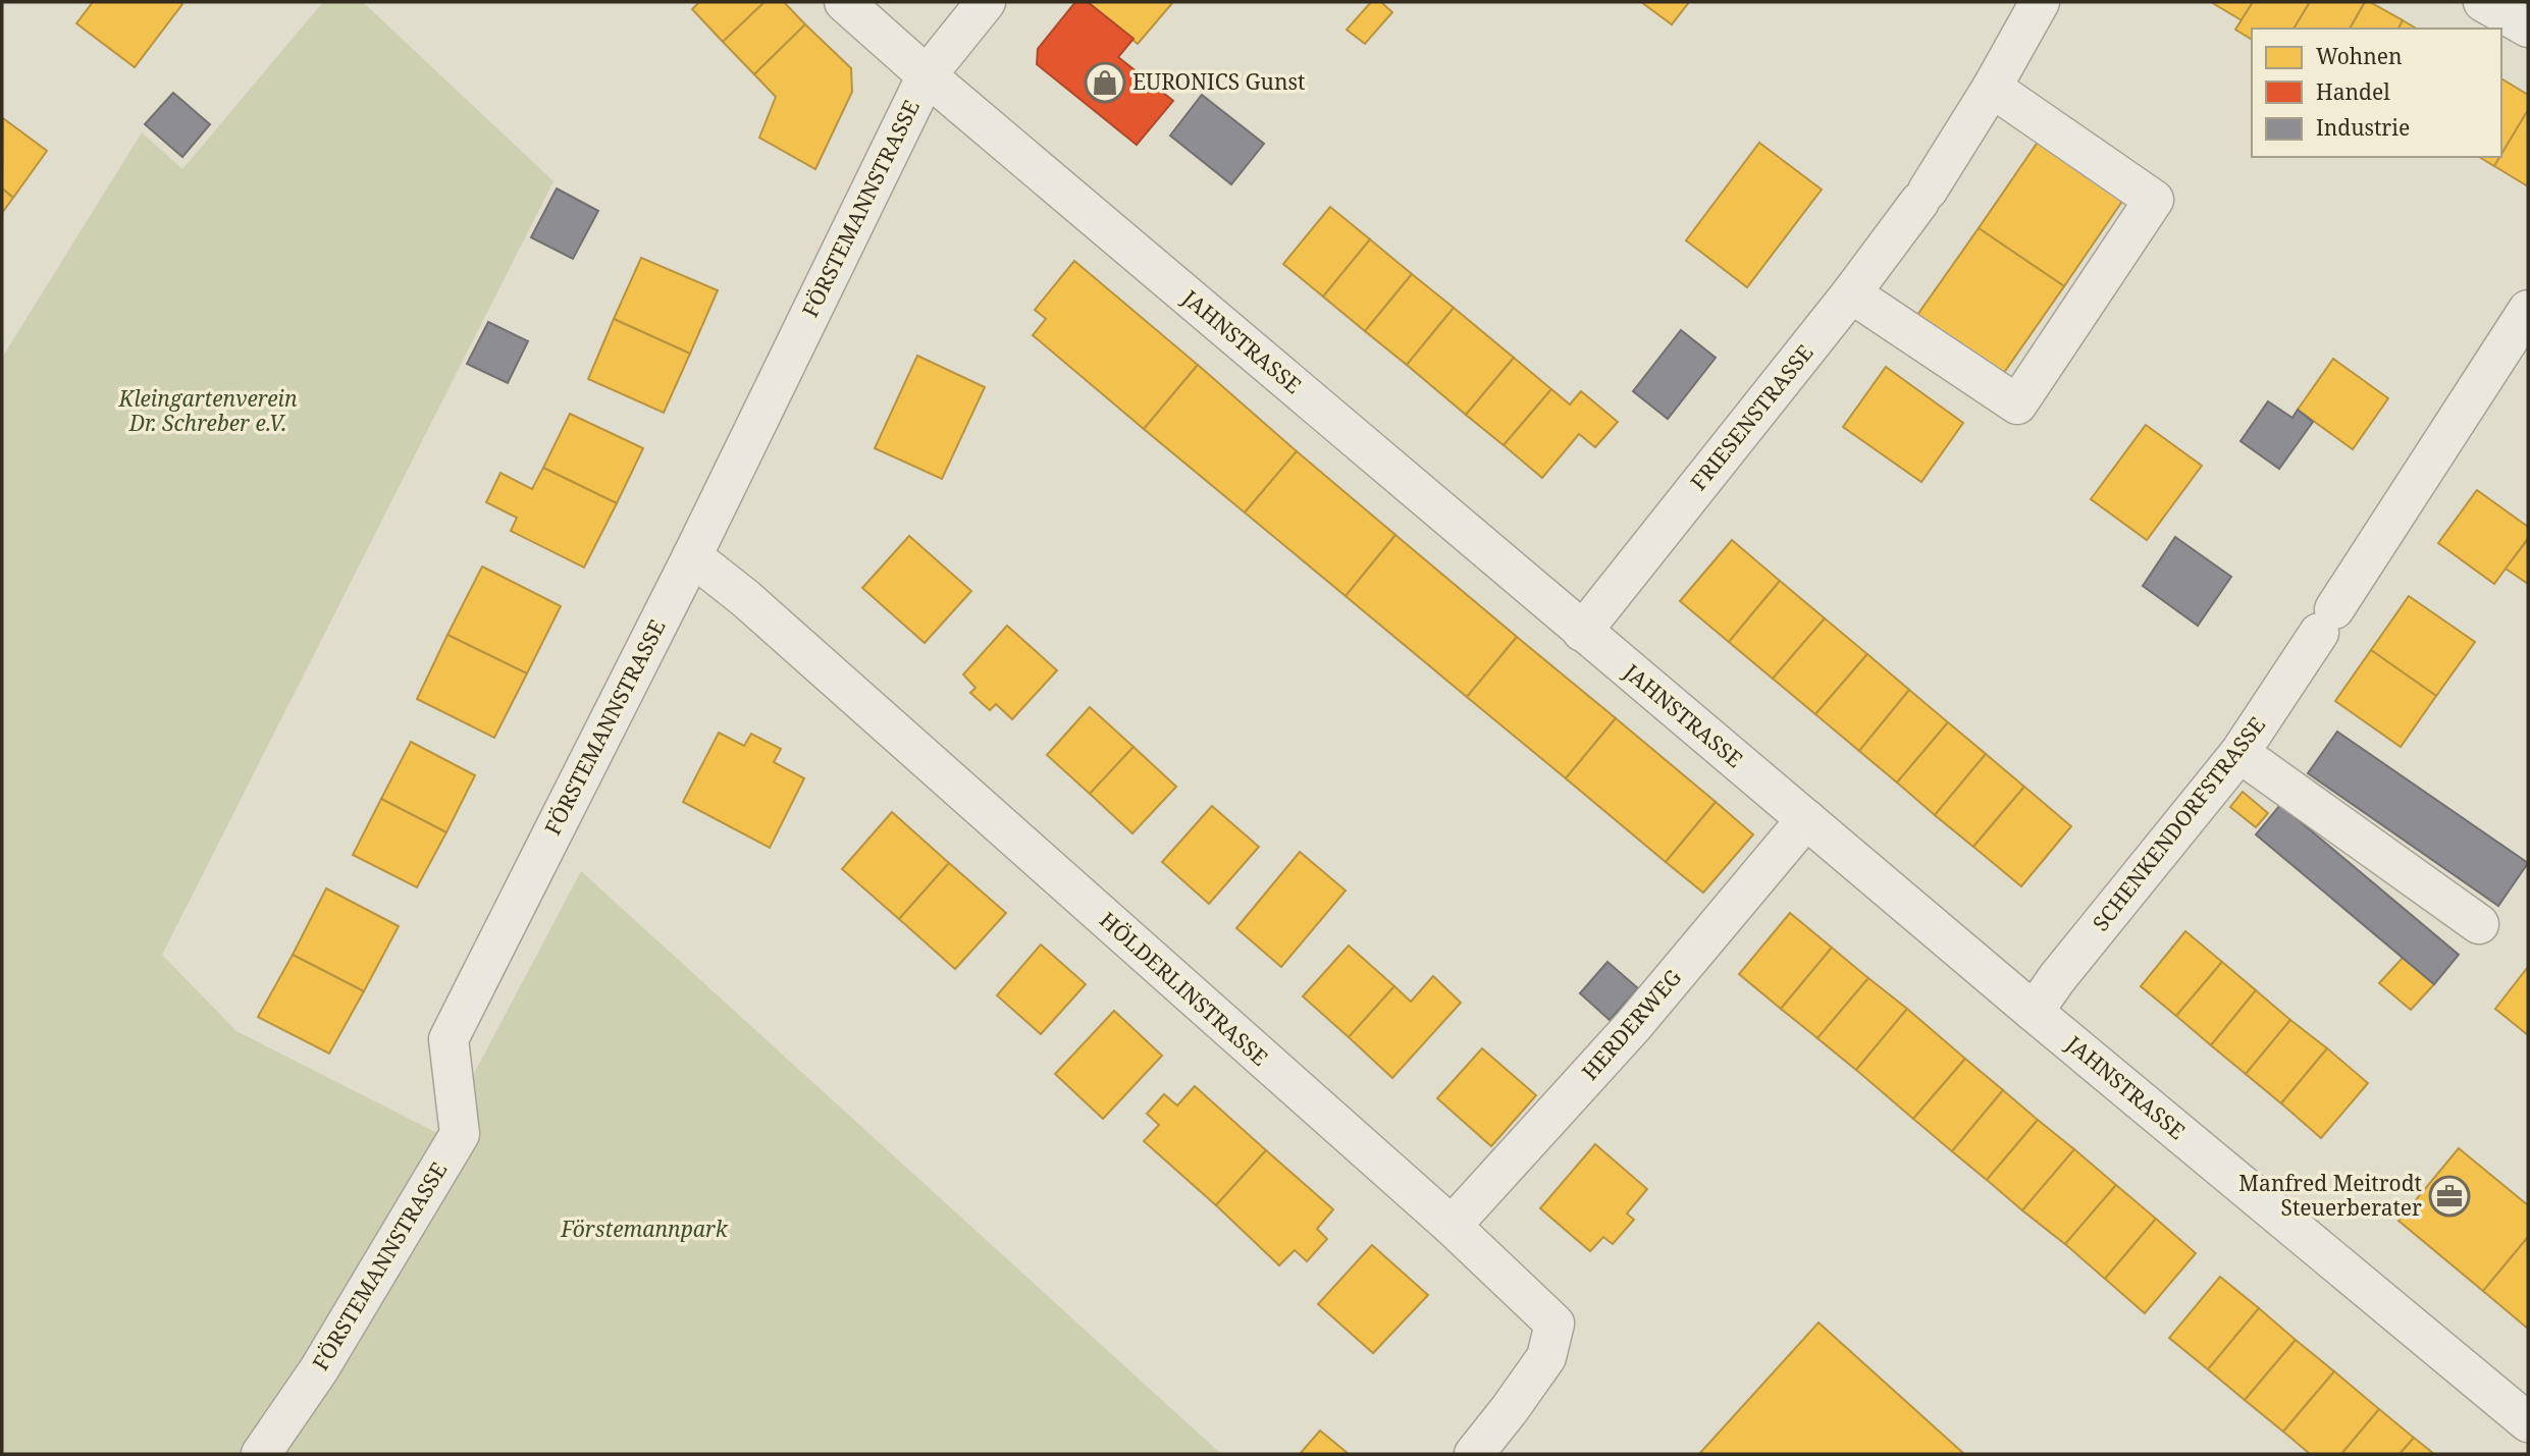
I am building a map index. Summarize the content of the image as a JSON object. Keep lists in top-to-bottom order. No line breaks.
{"streets":{"street":["FÖRSTEMANNSTRASSE","JAHNSTRASSE","FRIESENSTRASSE","SCHENKENDORFSTRASSE","HÖLDERLINSTRASSE","HERDERWEG"]},"crossings":[["FÖRSTEMANNSTRASSE","JAHNSTRASSE"],["FÖRSTEMANNSTRASSE","HÖLDERLINSTRASSE"],["JAHNSTRASSE","FRIESENSTRASSE"],["JAHNSTRASSE","SCHENKENDORFSTRASSE"],["JAHNSTRASSE","HERDERWEG"],["HÖLDERLINSTRASSE","HERDERWEG"]],"parks":["Kleingartenverein Dr. Schreber e.V.","Förstemannpark"],"places":{"shop":["EURONICS Gunst"],"office":["Manfred Meitrodt Steuerberater"]},"legend":["Wohnen","Handel","Industrie"]}
